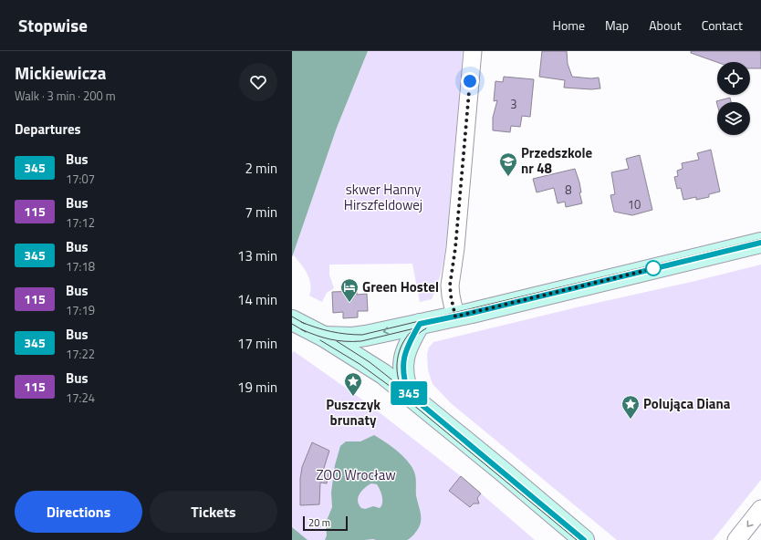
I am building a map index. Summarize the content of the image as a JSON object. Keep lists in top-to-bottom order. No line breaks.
{"parks":["skwer Hanny Hirszfeldowej","ZOO Wrocław"],"places":{"school or university":["Przedszkole nr 48"],"hotel":["Green Hostel"],"place":["Puszczyk brunaty","Polująca Diana"]},"lines":["bus line 345"],"house_numbers":["3","8","10"],"scale_bar":"20 m","page":{"header":"Stopwise","nav":["Home","Map","About","Contact"],"heading":[["Mickiewicza","Walk · 3 min · 200 m"],"Departures"],"on_map":"345","list":[{"mark":"345","name":"Bus","note":"17:07","value":"2 min"},{"mark":"115","name":"Bus","note":"17:12","value":"7 min"},{"mark":"345","name":"Bus","note":"17:18","value":"13 min"},{"mark":"115","name":"Bus","note":"17:19","value":"14 min"},{"mark":"345","name":"Bus","note":"17:22","value":"17 min"},{"mark":"115","name":"Bus","note":"17:24","value":"19 min"}],"buttons":["Directions","Tickets"],"scale":"20 m"}}
